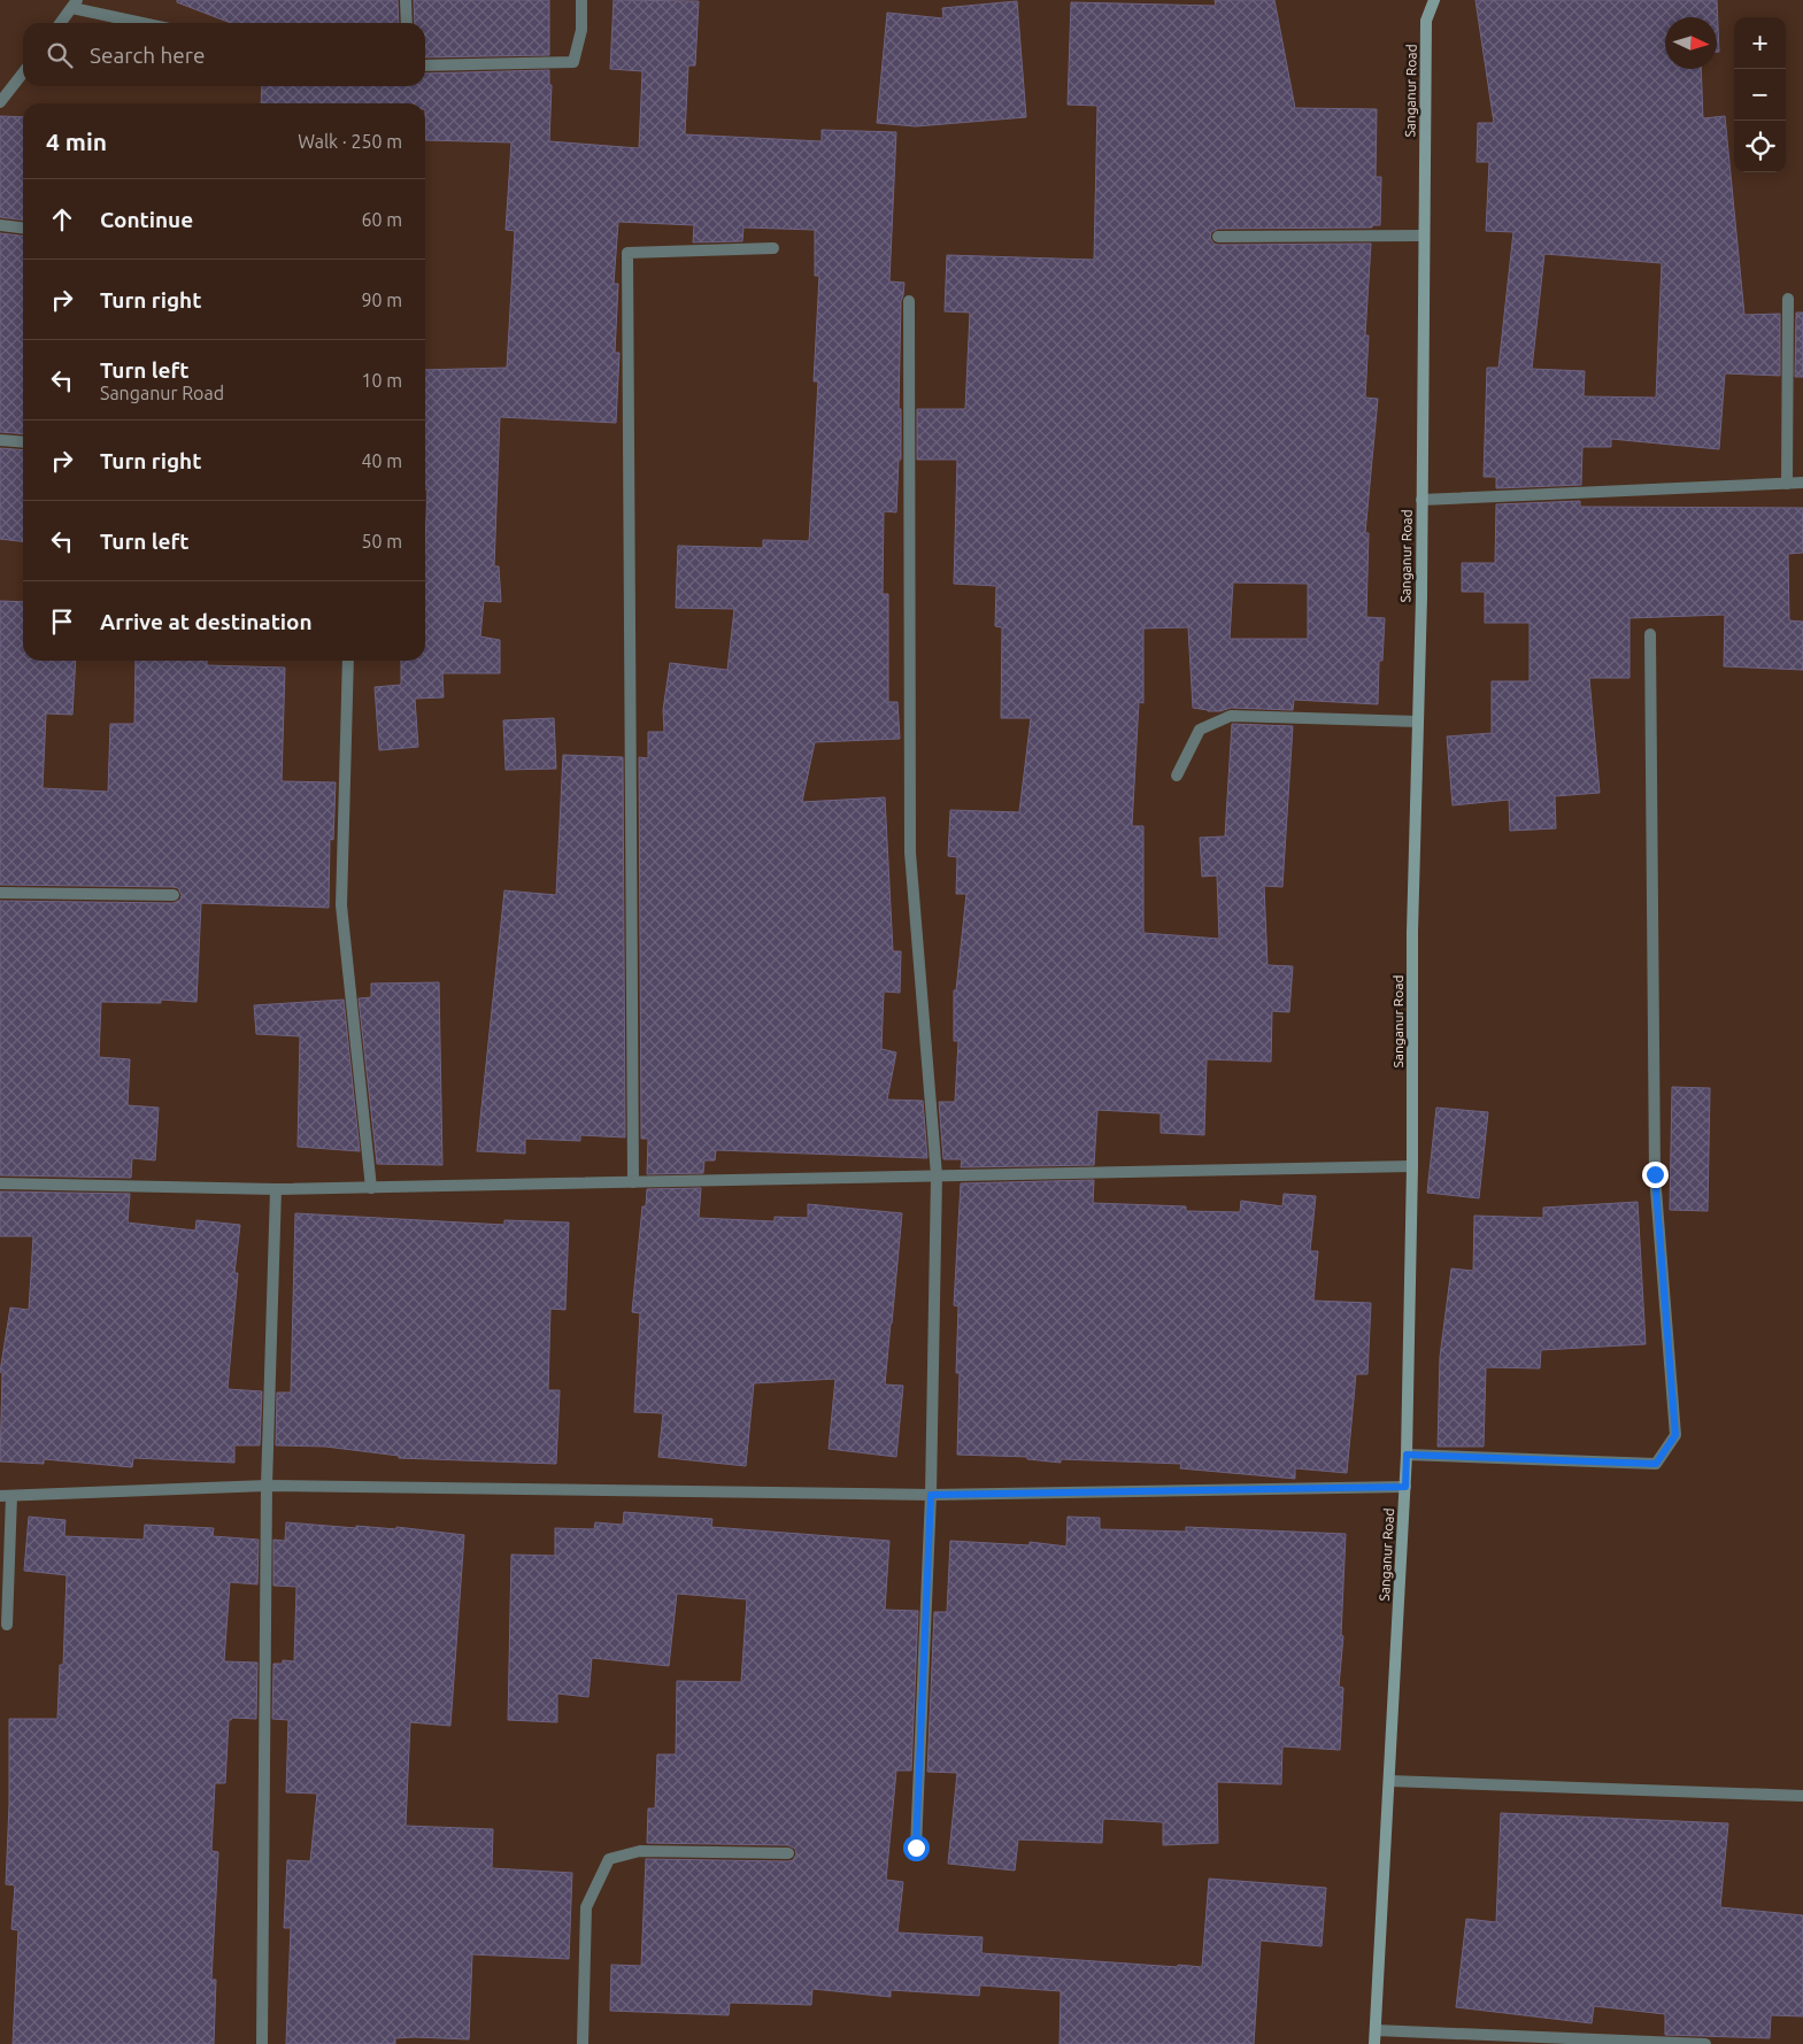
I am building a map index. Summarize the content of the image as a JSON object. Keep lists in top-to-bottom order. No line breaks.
{"streets":{"main road":["Sanganur Road"]},"north":"right","page":{"map_buttons":["+","−"],"search":"Search here","heading":["4 min","Walk · 250 m"],"list":[["Continue","60 m"],["Turn right","90 m"],["Turn left","Sanganur Road","10 m"],["Turn right","40 m"],["Turn left","50 m"],"Arrive at destination"]}}
